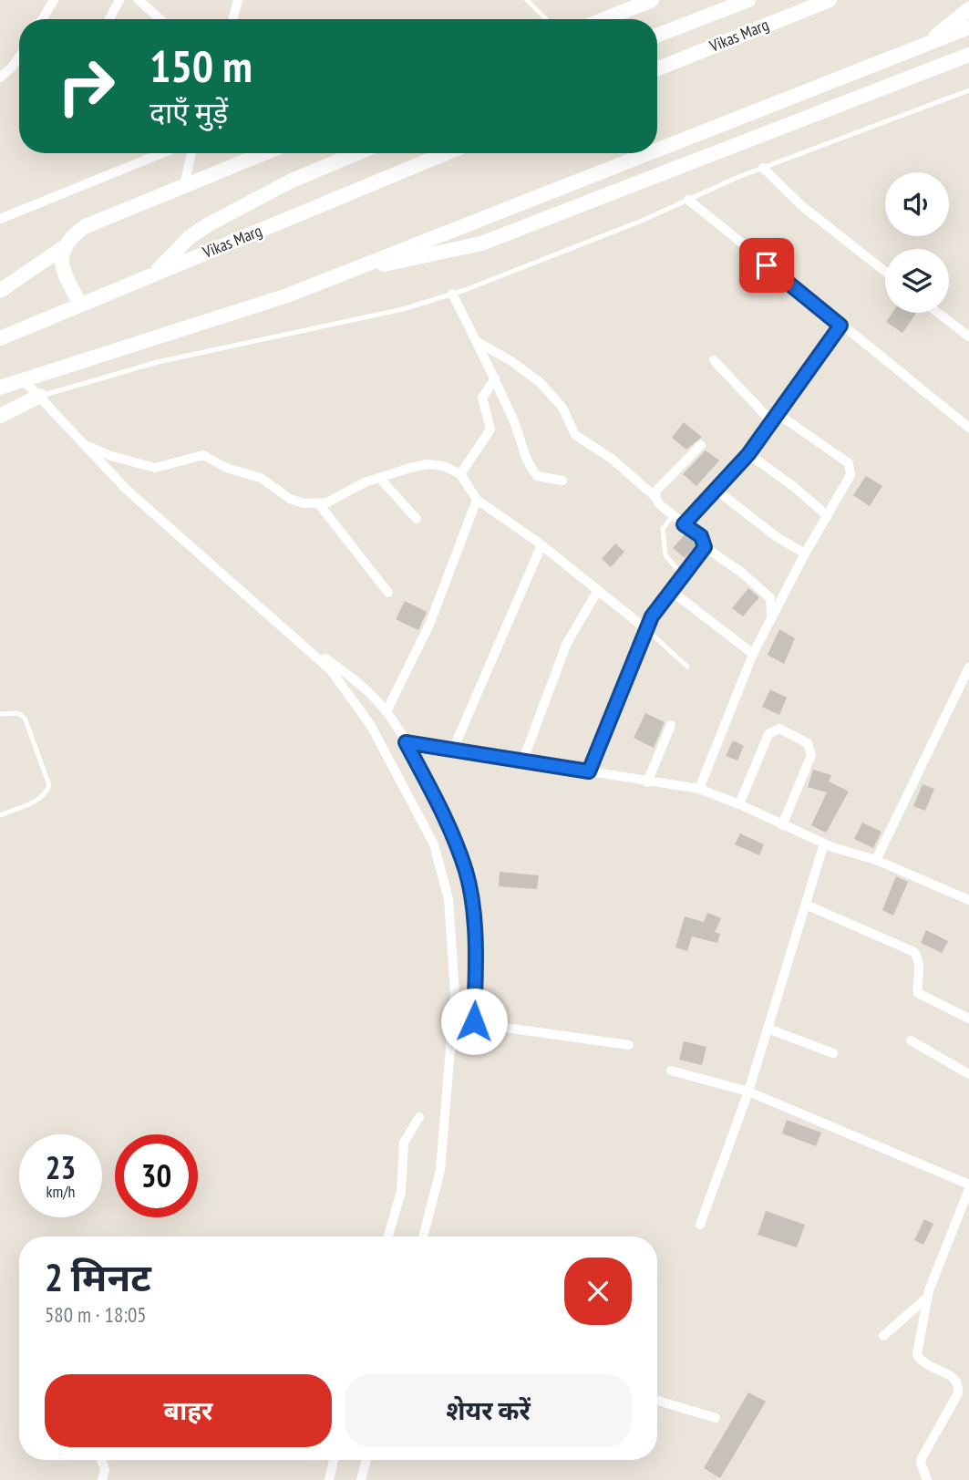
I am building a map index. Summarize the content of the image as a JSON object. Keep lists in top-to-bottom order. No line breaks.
{"streets":{"main road":["Vikas Marg"]},"page":{"turn":["150 m","दाएँ मुड़ें"],"speed":"23 km/h","limit":"30","heading":["2 मिनट","580 m · 18:05"],"buttons":["बाहर","शेयर करें"]}}
